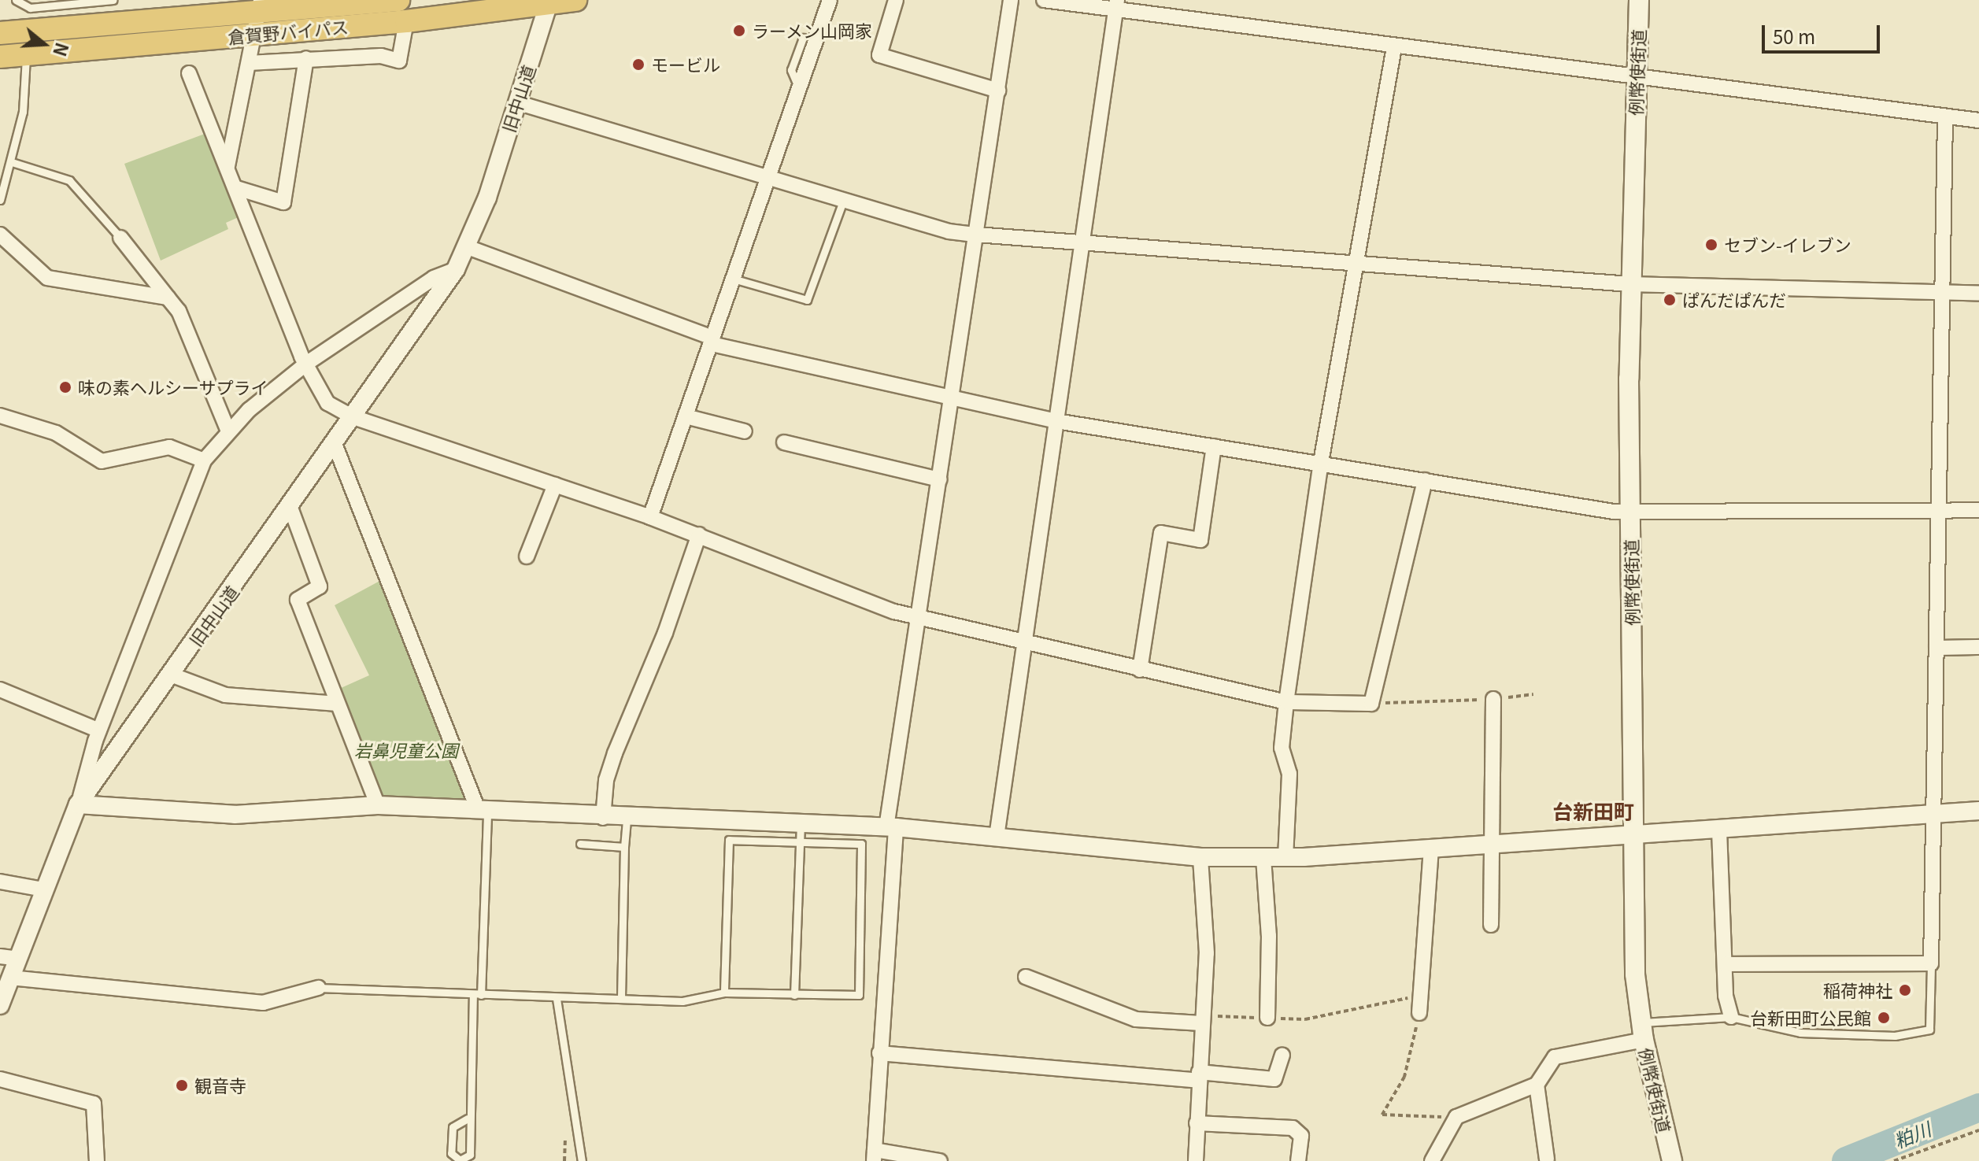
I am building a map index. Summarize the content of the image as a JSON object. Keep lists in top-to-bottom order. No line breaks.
{"streets":{"highway":["倉賀野バイパス"],"main road":["例幣使街道"],"street":["旧中山道"]},"crossings":[["倉賀野バイパス","旧中山道"]],"districts":["台新田町"],"water":["粕川"],"parks":["岩鼻児童公園"],"places":["ラーメン山岡家","モービル","セブン-イレブン","ぱんだぱんだ","味の素ヘルシーサプライ","稲荷神社","台新田町公民館","観音寺"],"scale_bar":"50 m","north":"right"}
